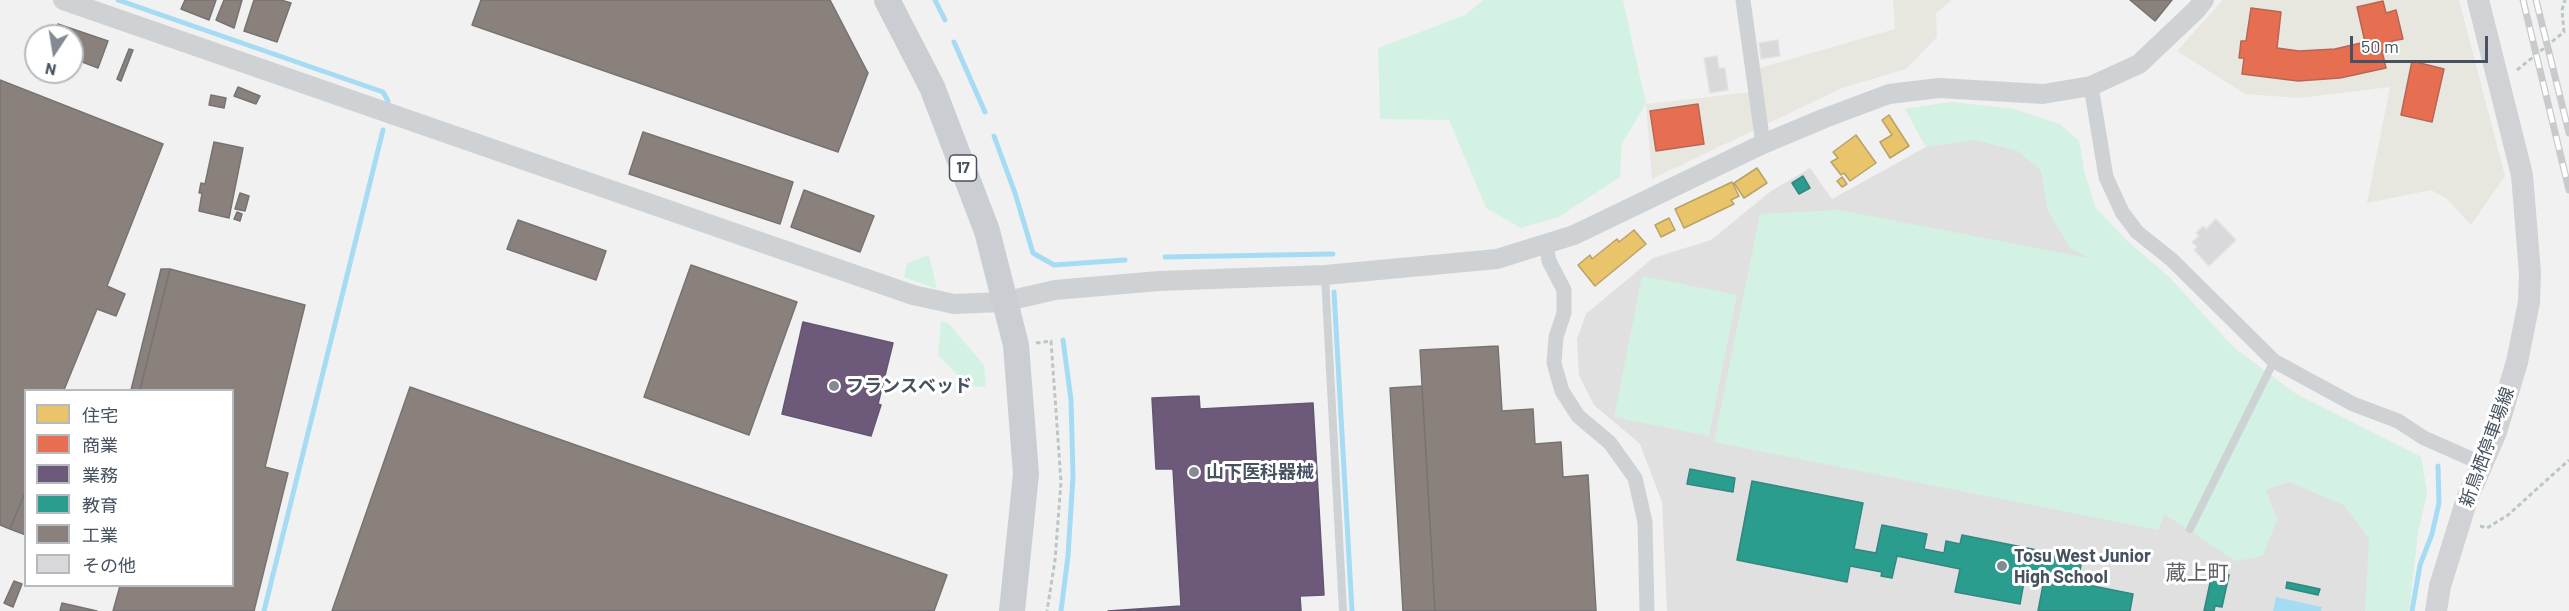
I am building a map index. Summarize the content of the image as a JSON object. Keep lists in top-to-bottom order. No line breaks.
{"streets":{"main road":["17","新鳥栖停車場線"]},"districts":["蔵上町"],"places":["フランスベッド","山下医科器械","Tosu West Junior High School"],"legend":["住宅","商業","業務","教育","工業","その他"],"scale_bar":"50 m","north":"bottom"}
